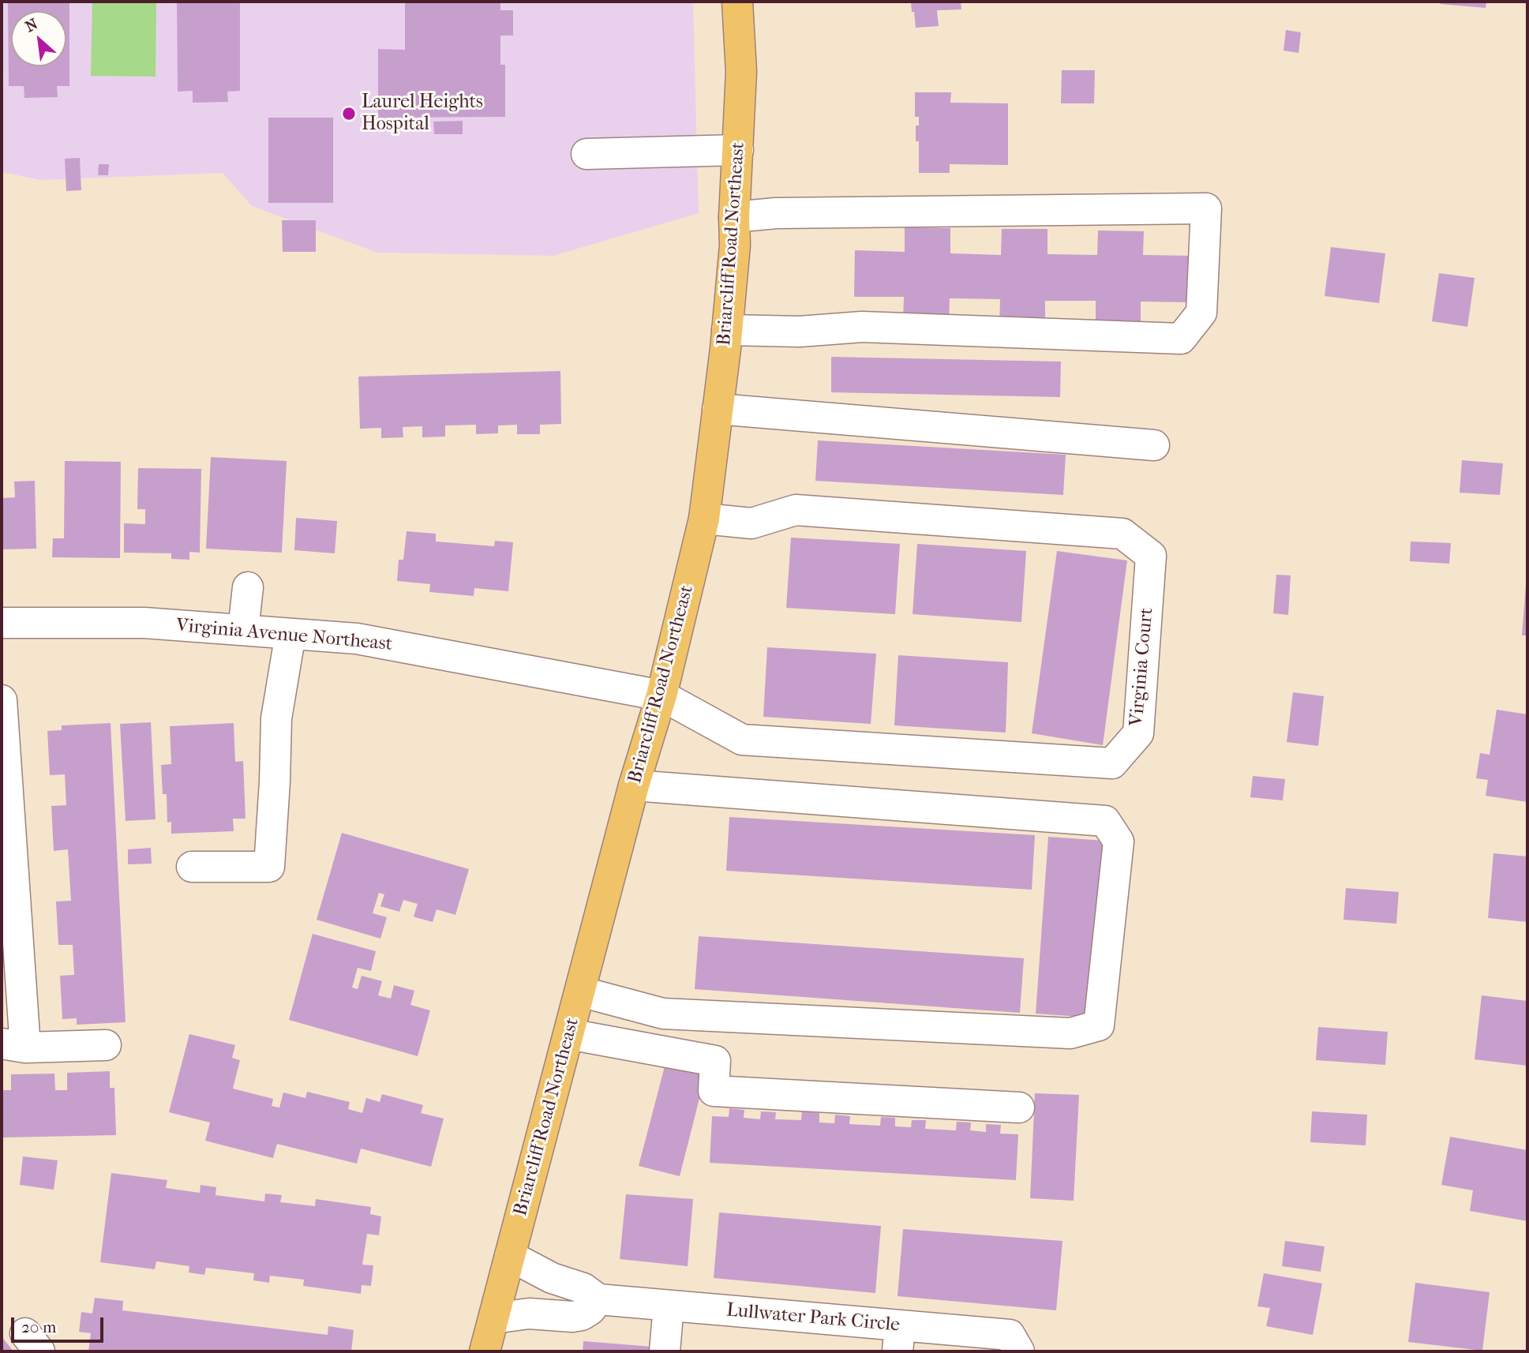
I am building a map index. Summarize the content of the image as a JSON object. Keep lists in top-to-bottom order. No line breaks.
{"streets":{"main road":["Briarcliff Road Northeast"],"street":["Virginia Avenue Northeast","Virginia Court","Lullwater Park Circle"]},"crossings":[["Briarcliff Road Northeast","Virginia Avenue Northeast"],["Briarcliff Road Northeast","Virginia Court"],["Briarcliff Road Northeast","Lullwater Park Circle"],["Virginia Avenue Northeast","Virginia Court"]],"places":["Laurel Heights Hospital"],"scale_bar":"20 m","north":"top left"}
